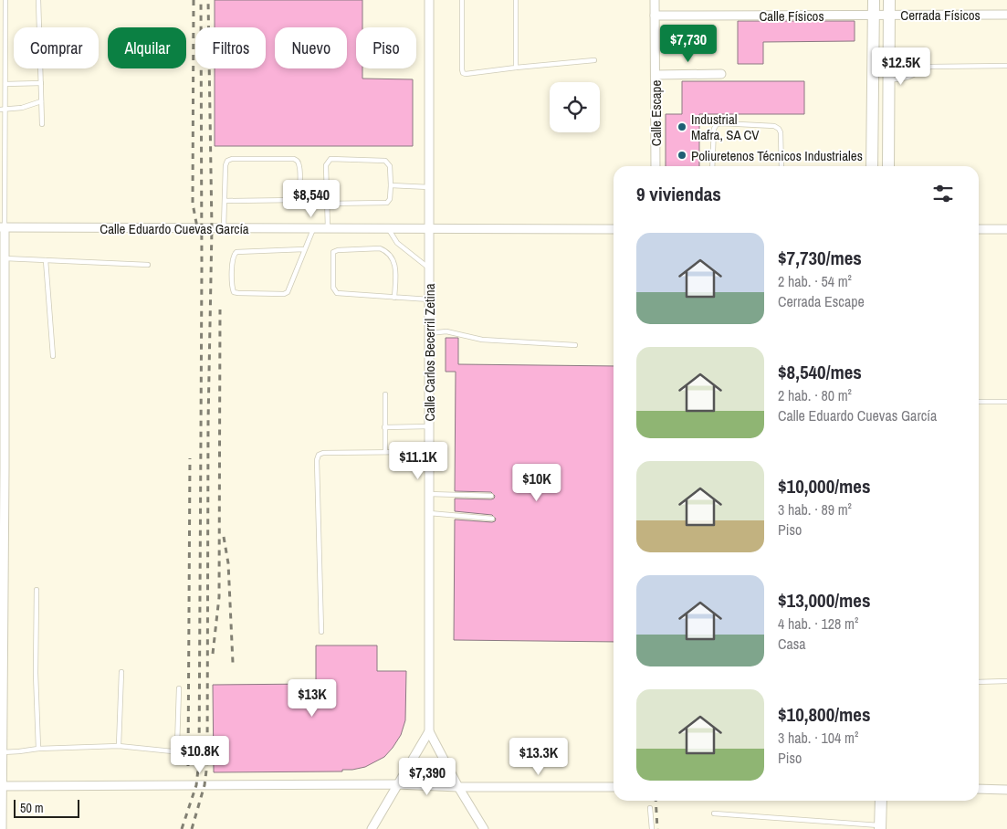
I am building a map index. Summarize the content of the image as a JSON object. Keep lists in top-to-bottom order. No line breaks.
{"streets":{"street":["Cerrada Físicos","Calle Físicos","Calle Escape","Calle Eduardo Cuevas García","Calle Carlos Becerril Zetina"]},"crossings":[["Cerrada Físicos","Calle Físicos"],["Calle Físicos","Calle Escape"],["Calle Eduardo Cuevas García","Calle Carlos Becerril Zetina"]],"places":["Industrial Mafra, SA CV","Poliuretenos Técnicos Industriales"],"scale_bar":"50 m","page":{"price":["$7,730","$12.5K","$8,540","$11.1K","$10K","$13K","$10.8K","$13.3K","$7,390"],"chip":["Comprar","Alquilar","Filtros","Nuevo","Piso"],"heading":"9 viviendas","list":[{"name":"$7,730/mes","note":"2 hab. · 54 m² · Cerrada Escape"},{"name":"$8,540/mes","note":"2 hab. · 80 m² · Calle Eduardo Cuevas García"},{"name":"$10,000/mes","note":"3 hab. · 89 m² · Piso"},{"name":"$13,000/mes","note":"4 hab. · 128 m² · Casa"},{"name":"$10,800/mes","note":"3 hab. · 104 m² · Piso"}],"scale":"50 m"}}
